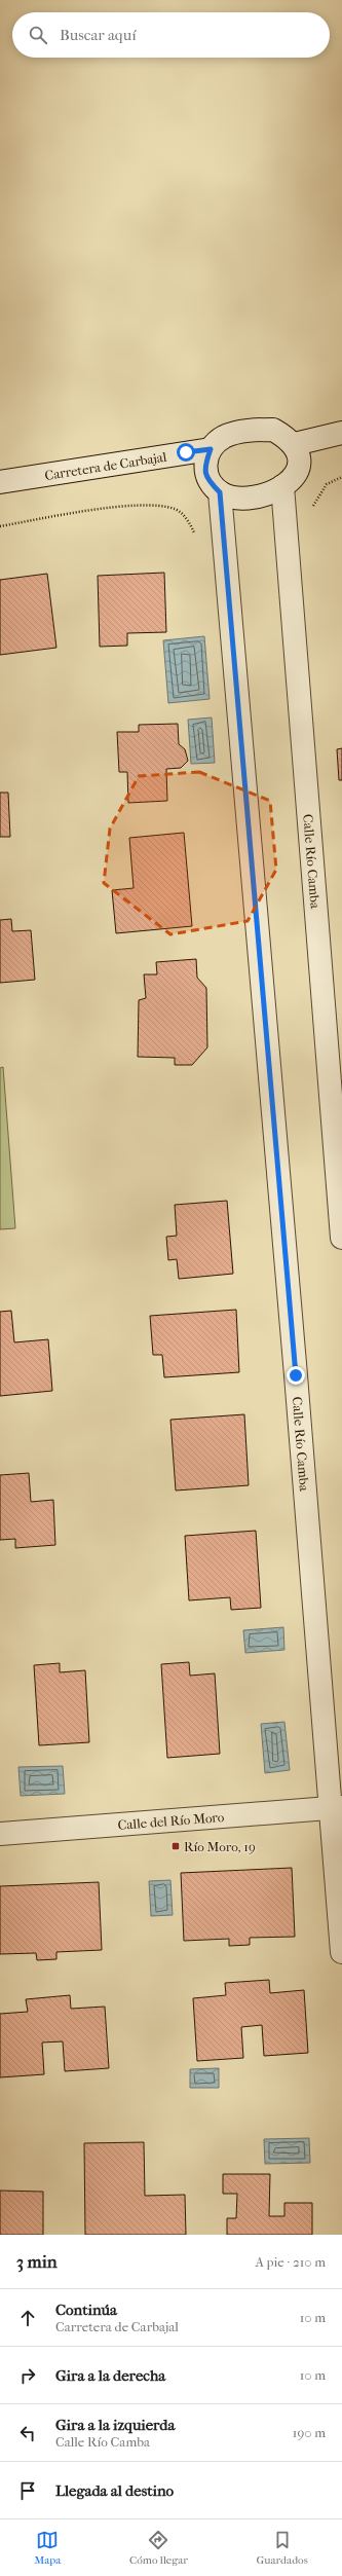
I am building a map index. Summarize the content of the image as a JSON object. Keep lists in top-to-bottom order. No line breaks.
{"streets":{"street":["Carretera de Carbajal","Calle Río Camba","Calle del Río Moro"]},"crossings":[["Carretera de Carbajal","Calle Río Camba"],["Calle Río Camba","Calle del Río Moro"]],"places":{"transit":["Río Moro, 19"]},"page":{"search":"Buscar aquí","heading":["3 min","A pie · 210 m"],"list":[["Continúa","Carretera de Carbajal","10 m"],["Gira a la derecha","10 m"],["Gira a la izquierda","Calle Río Camba","190 m"],"Llegada al destino"],"nav":["Mapa","Cómo llegar","Guardados"]}}
